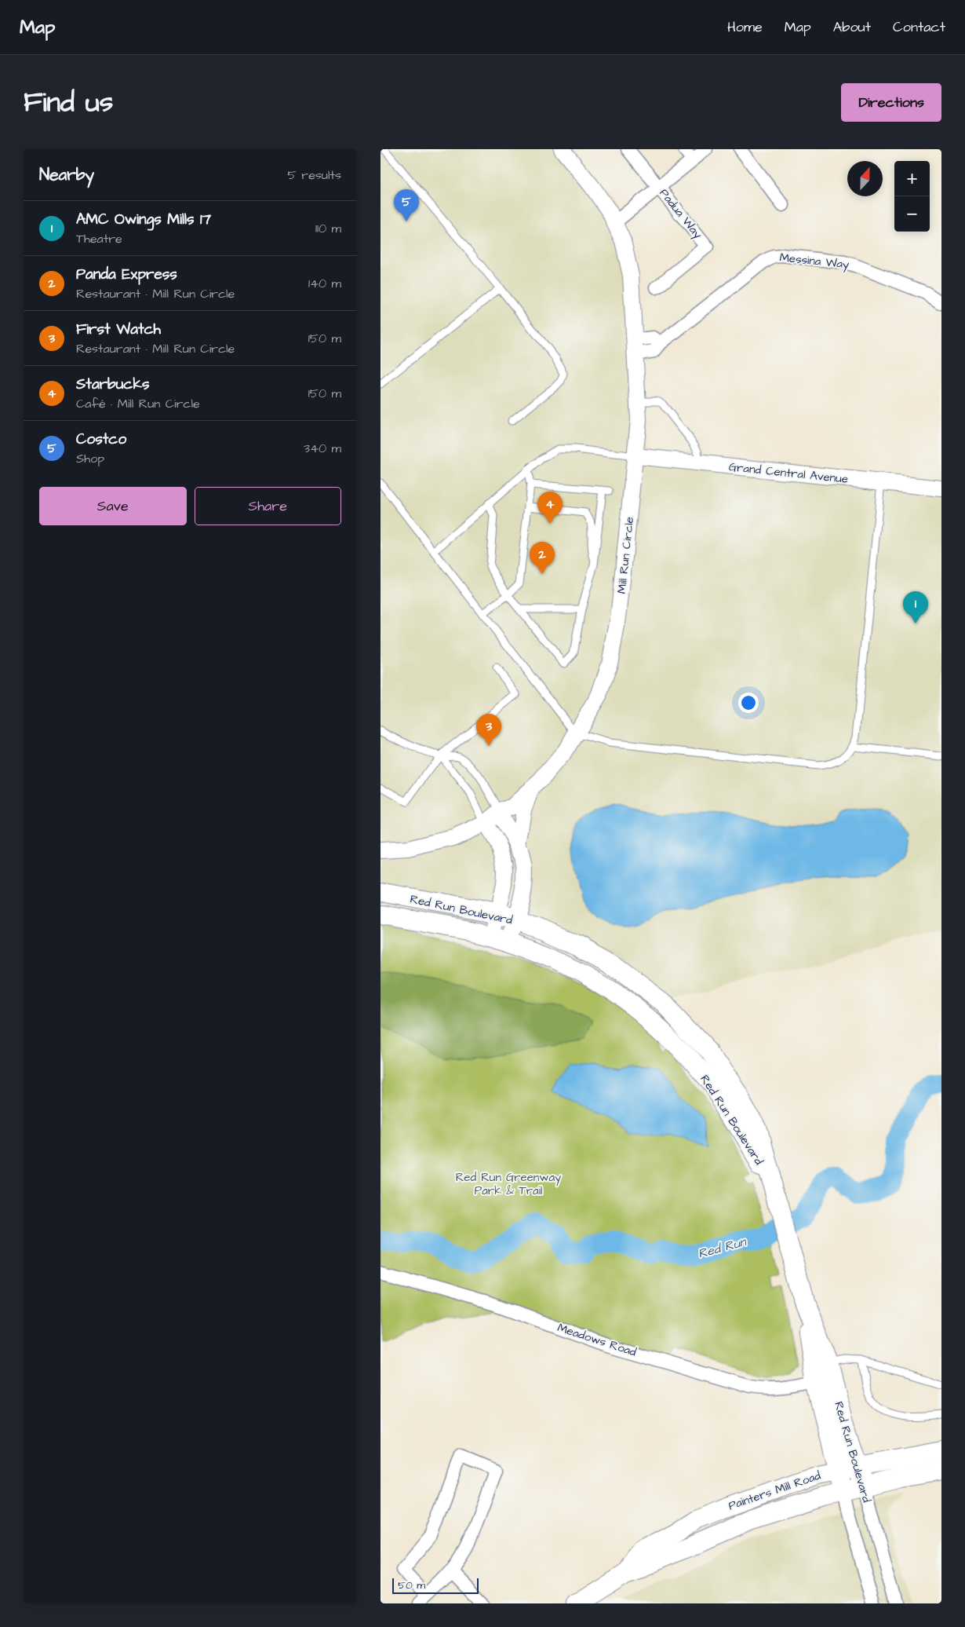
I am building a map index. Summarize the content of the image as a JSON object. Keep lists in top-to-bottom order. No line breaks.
{"streets":{"main road":["Red Run Boulevard","Painters Mill Road"],"street":["Padua Way","Messina Way","Grand Central Avenue","Mill Run Circle","Meadows Road"]},"crossings":[["Messina Way","Mill Run Circle"],["Grand Central Avenue","Mill Run Circle"],["Red Run Boulevard","Meadows Road"],["Red Run Boulevard","Painters Mill Road"]],"water":["Red Run"],"parks":["Red Run Greenway Park & Trail"],"scale_bar":"50 m","north":"top","page":{"header":"Map","nav":["Home","Map","About","Contact"],"title":"Find us","buttons":["Directions",["Save","Share"]],"heading":["Nearby","5 results"],"map_buttons":["+","−"],"pins":["5","4","2","1","3"],"list":[{"mark":"1","name":"AMC Owings Mills 17","note":"Theatre","value":"110 m"},{"mark":"2","name":"Panda Express","note":"Restaurant · Mill Run Circle","value":"140 m"},{"mark":"3","name":"First Watch","note":"Restaurant · Mill Run Circle","value":"150 m"},{"mark":"4","name":"Starbucks","note":"Café · Mill Run Circle","value":"150 m"},{"mark":"5","name":"Costco","note":"Shop","value":"340 m"}],"scale":"50 m"}}
